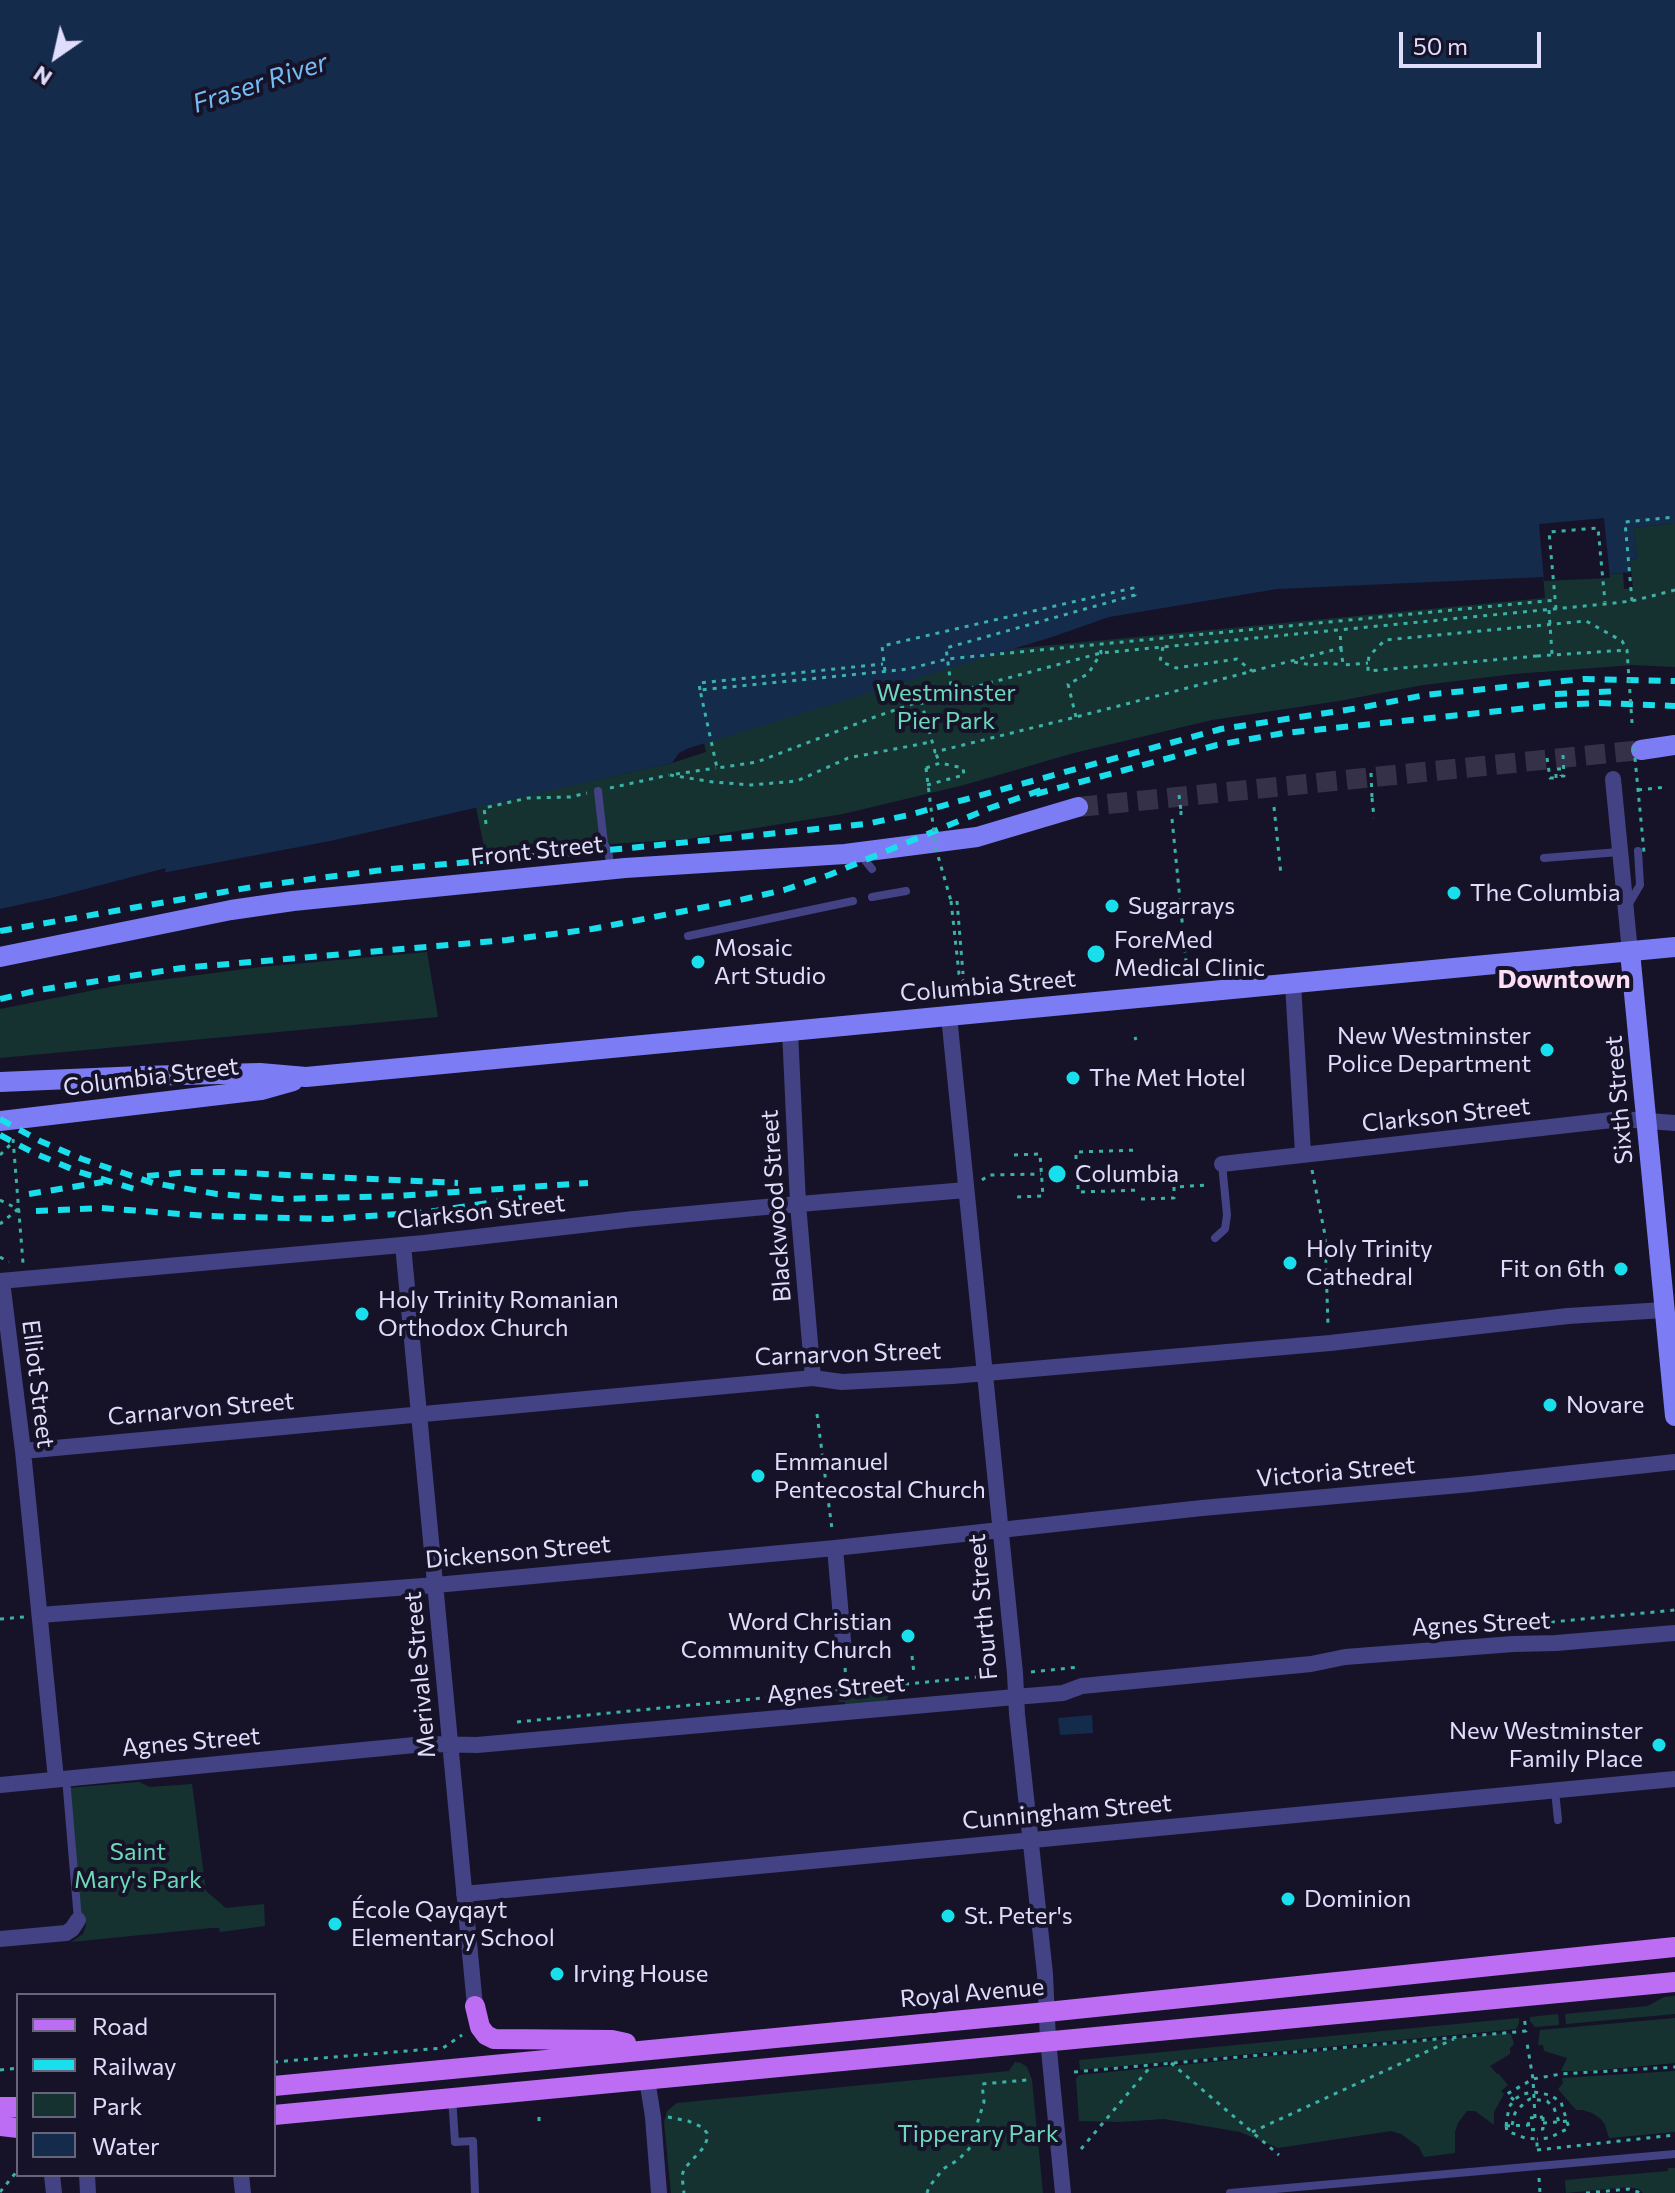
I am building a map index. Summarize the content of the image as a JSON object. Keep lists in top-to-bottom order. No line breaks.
{"streets":{"main road":["Royal Avenue"],"street":["Front Street","Columbia Street","Sixth Street","Clarkson Street","Blackwood Street","Carnarvon Street","Elliot Street","Victoria Street","Dickenson Street","Fourth Street","Agnes Street","Merivale Street","Cunningham Street"]},"crossings":[["Columbia Street","Sixth Street"],["Columbia Street","Blackwood Street"],["Columbia Street","Fourth Street"],["Sixth Street","Clarkson Street"],["Sixth Street","Carnarvon Street"],["Clarkson Street","Blackwood Street"],["Clarkson Street","Elliot Street"],["Clarkson Street","Fourth Street"],["Clarkson Street","Merivale Street"],["Blackwood Street","Carnarvon Street"],["Carnarvon Street","Elliot Street"],["Carnarvon Street","Fourth Street"],["Carnarvon Street","Merivale Street"],["Elliot Street","Dickenson Street"],["Elliot Street","Agnes Street"],["Victoria Street","Dickenson Street"],["Victoria Street","Fourth Street"],["Dickenson Street","Fourth Street"],["Dickenson Street","Merivale Street"],["Fourth Street","Agnes Street"],["Fourth Street","Cunningham Street"],["Fourth Street","Royal Avenue"],["Agnes Street","Merivale Street"],["Merivale Street","Cunningham Street"]],"districts":["Downtown"],"water":["Fraser River"],"parks":["Westminster Pier Park","Saint Mary's Park","Tipperary Park"],"places":["The Columbia","Sugarrays","ForeMed Medical Clinic","Mosaic Art Studio","New Westminster Police Department","The Met Hotel","Columbia","Holy Trinity Cathedral","Fit on 6th","Holy Trinity Romanian Orthodox Church","Novare","Emmanuel Pentecostal Church","Word Christian Community Church","New Westminster Family Place","Dominion","St. Peter's","École Qayqayt Elementary School","Irving House"],"legend":["Road","Railway","Park","Water"],"scale_bar":"50 m","north":"bottom left"}
